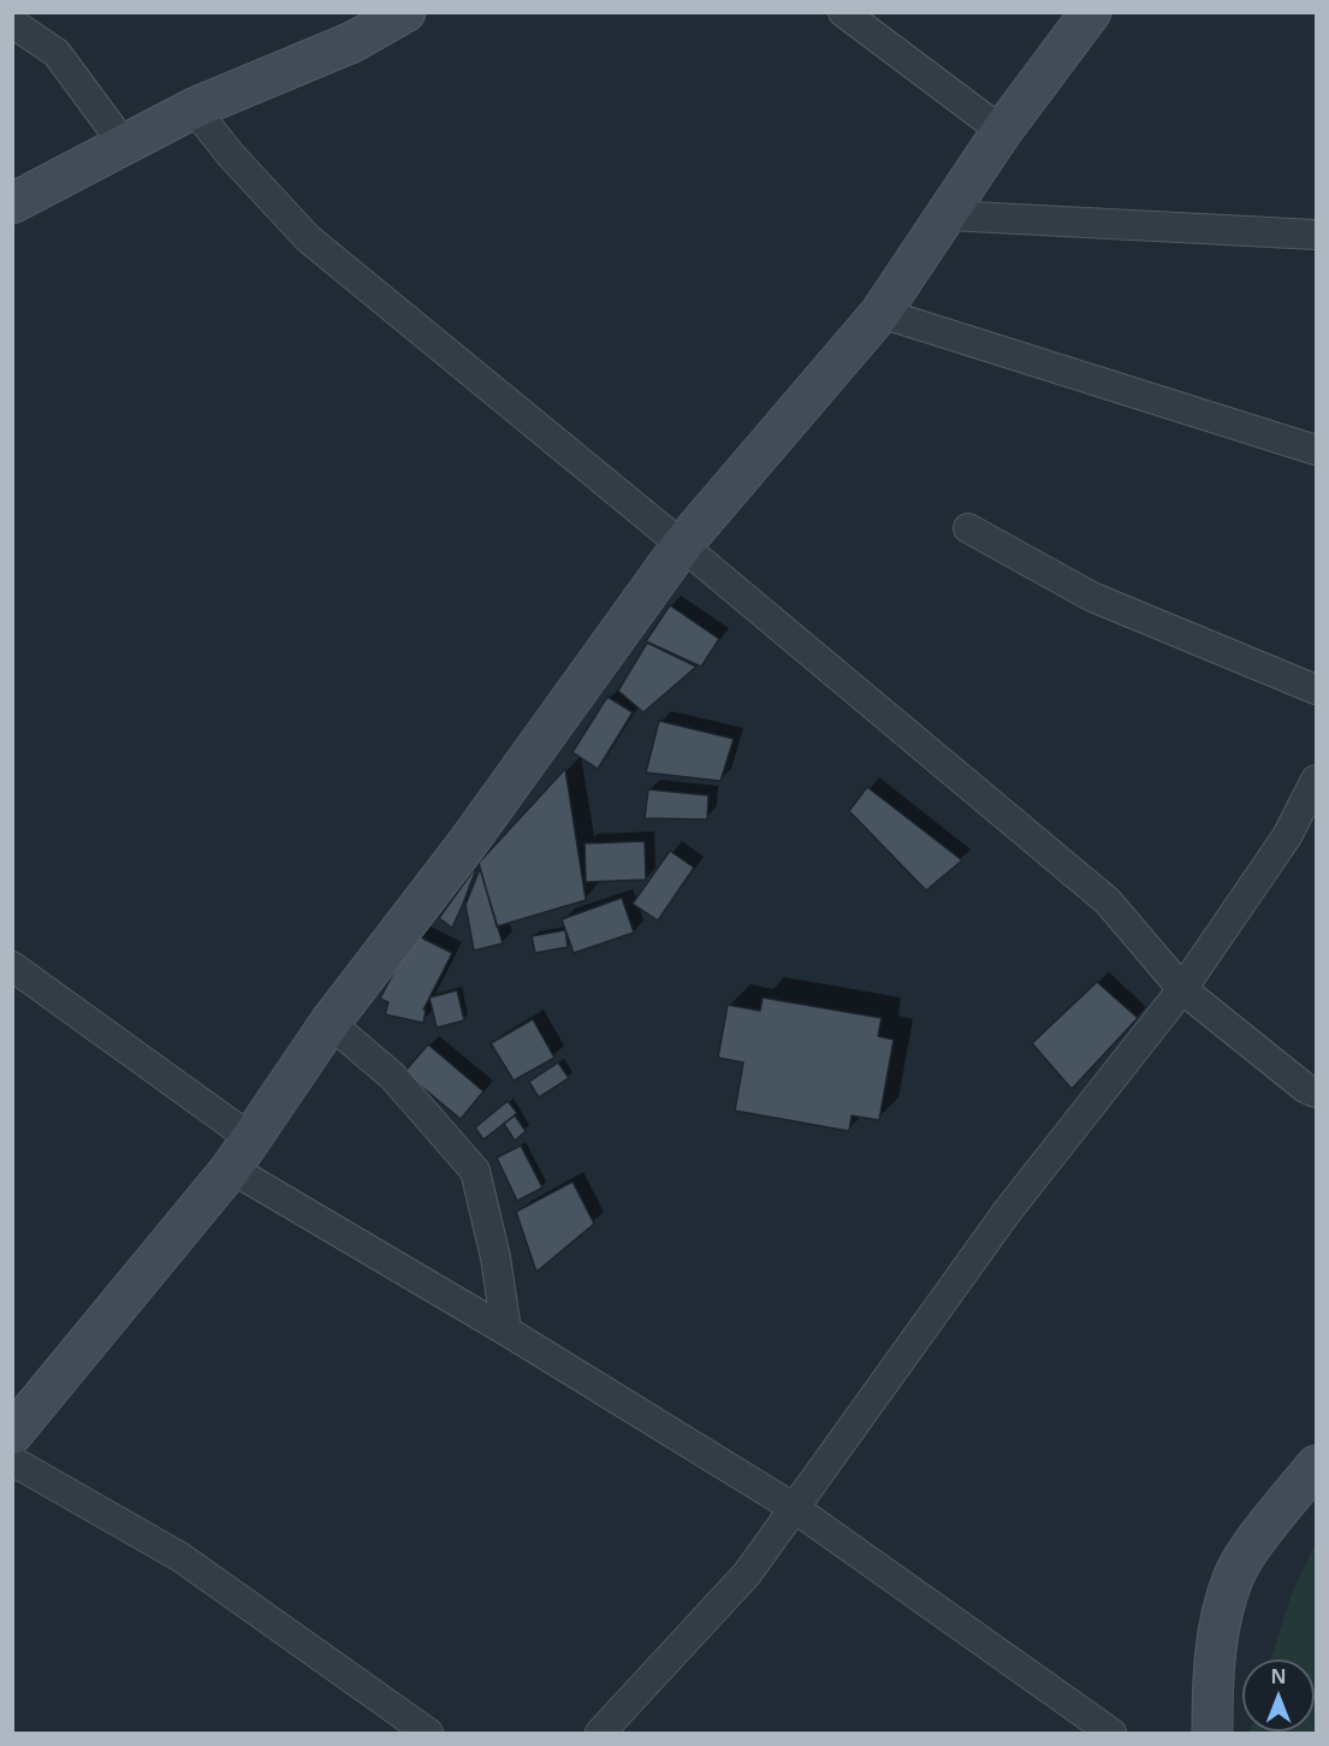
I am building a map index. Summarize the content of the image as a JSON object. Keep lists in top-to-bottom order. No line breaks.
{"north":"top"}
